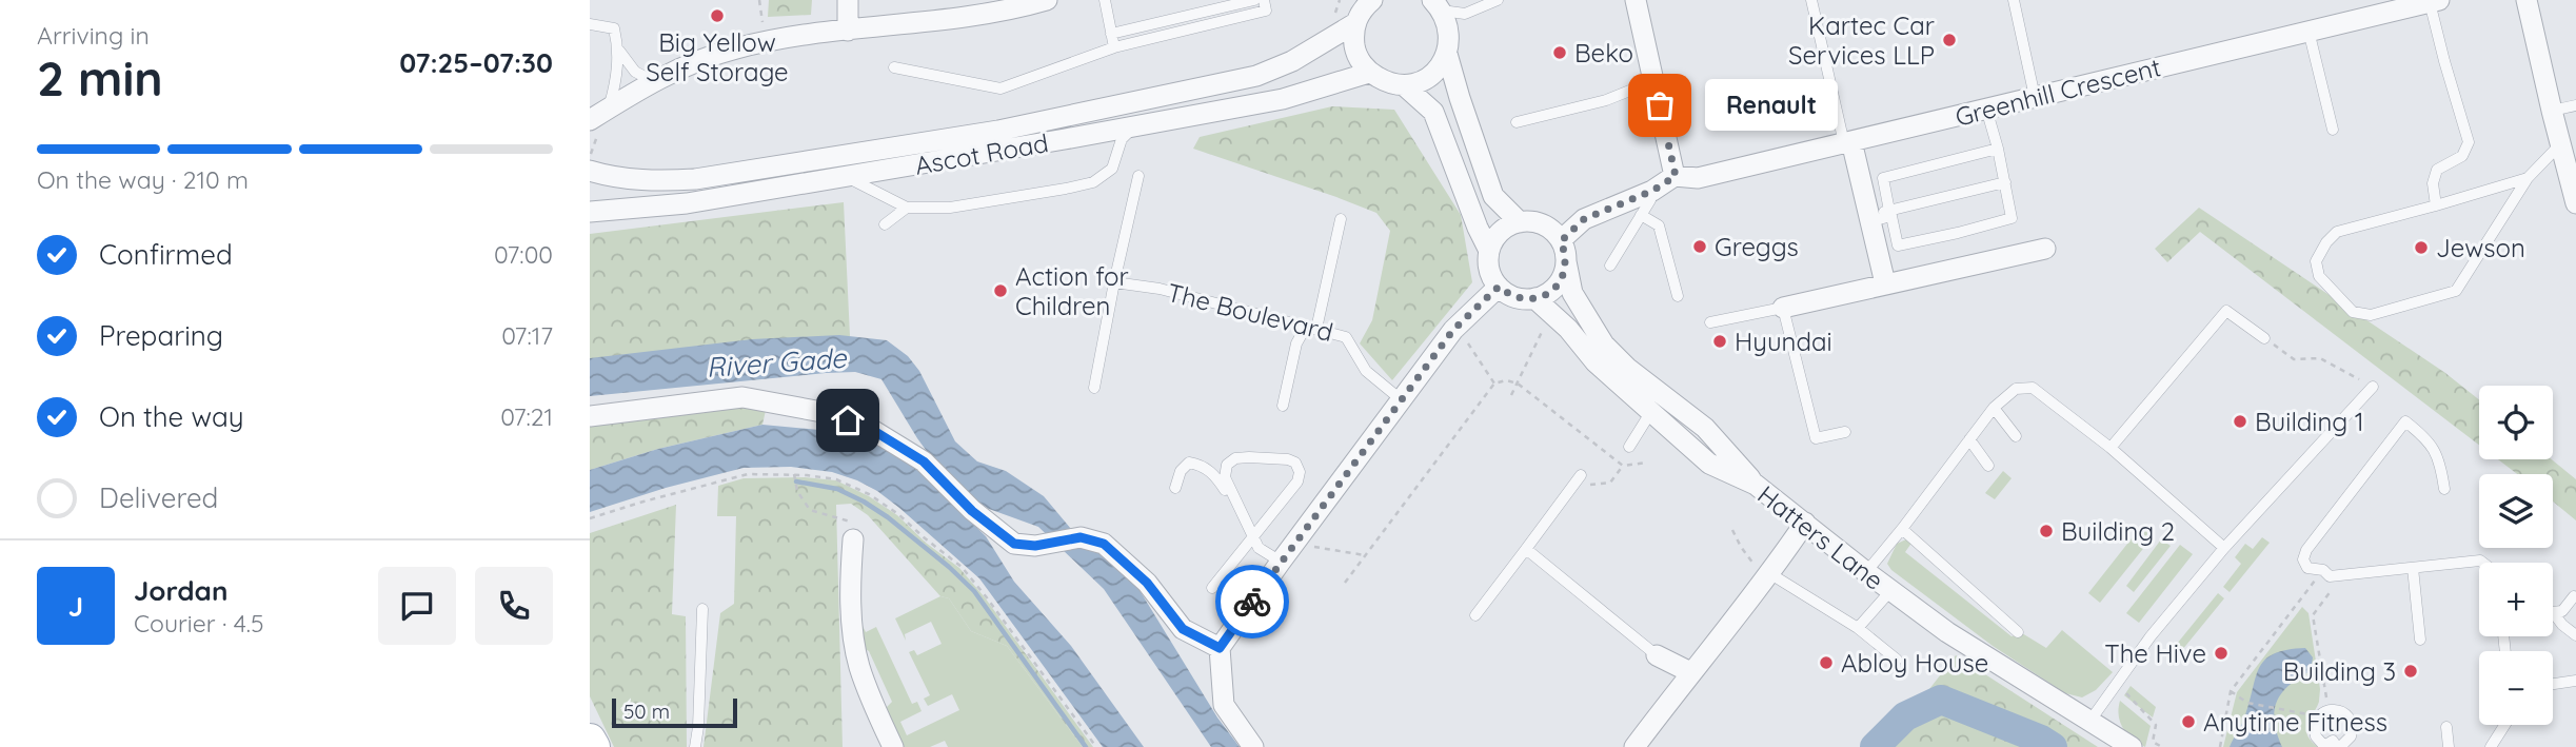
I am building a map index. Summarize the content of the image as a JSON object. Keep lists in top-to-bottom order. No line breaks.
{"streets":{"street":["Greenhill Crescent","Ascot Road","Hatters Lane"],"lane":["The Boulevard"]},"water":["River Gade"],"places":["Big Yellow Self Storage","Kartec Car Services LLP","Beko","Renault","Greggs","Jewson","Action for Children","Hyundai","Building 1","Building 2","The Hive","Abloy House","Building 3","Anytime Fitness"],"scale_bar":"50 m","page":{"heading":["2 min","Arriving in","07:25–07:30"],"panel":["Jordan","Courier · 4.5"],"bubble":"Renault","bar":"On the way · 210 m","list":[["Confirmed","07:00"],["Preparing","07:17"],["On the way","07:21"],"Delivered"],"map_buttons":["+","−"],"round":"J","scale":"50 m"}}
